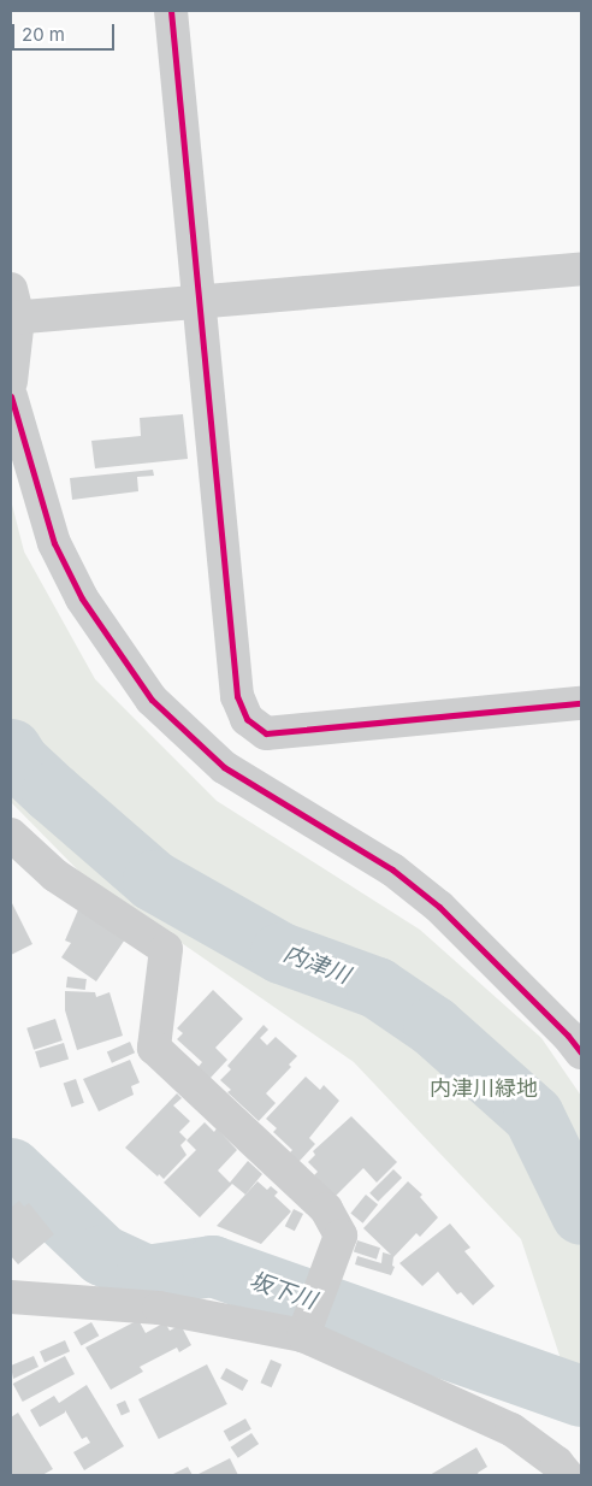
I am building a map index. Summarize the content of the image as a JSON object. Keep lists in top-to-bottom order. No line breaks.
{"water":["内津川","坂下川"],"parks":["内津川緑地"],"scale_bar":"20 m"}
